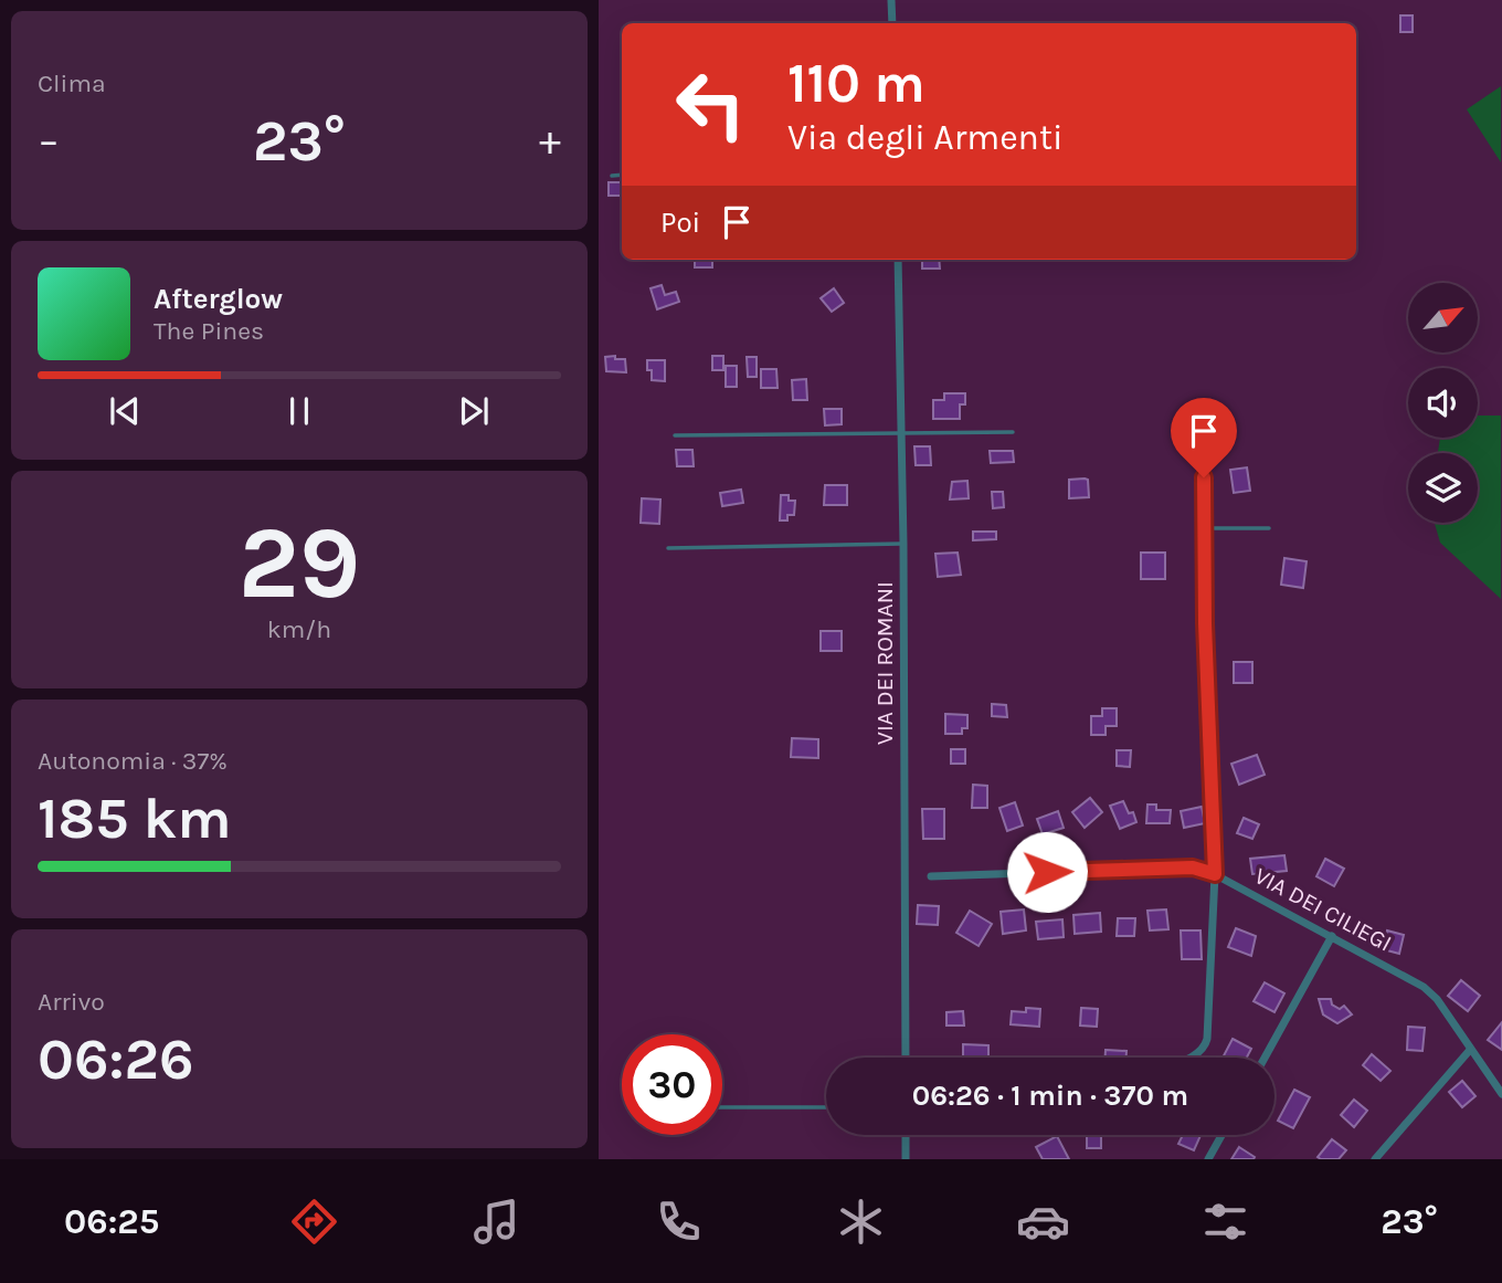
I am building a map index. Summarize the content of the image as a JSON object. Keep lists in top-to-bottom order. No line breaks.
{"streets":{"street":["VIA DEI ROMANI","VIA DEI CILIEGI"]},"north":"top right","page":{"tile":["Clima",["29","km/h"],["Autonomia · 37%","185 km"],["Arrivo","06:26"]],"turn":["110 m","Via degli Armenti"],"heat":["−","23°","+"],"then":"Poi","song":["Afterglow","The Pines"],"limit":"30","trip":"06:26 · 1 min · 370 m","tabs":["06:25","23°"]}}
